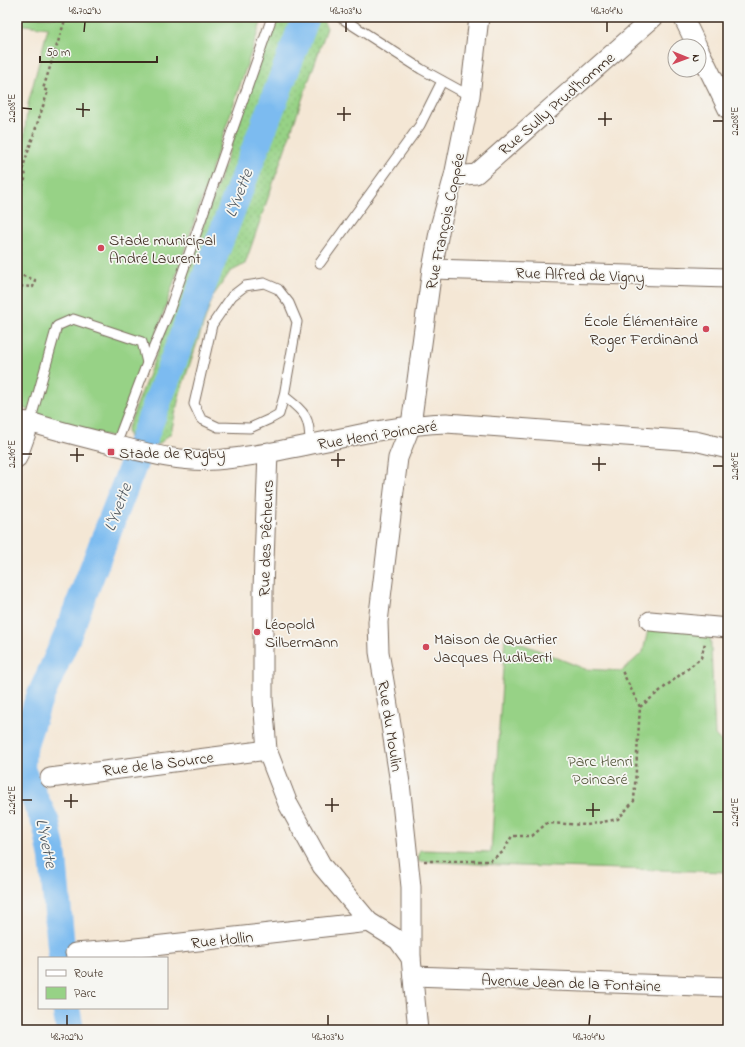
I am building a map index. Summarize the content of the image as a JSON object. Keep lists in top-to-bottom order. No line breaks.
{"streets":{"street":["Rue Sully Prud'homme","Rue François Coppée","Rue Alfred de Vigny","Rue Henri Poincaré","Rue des Pêcheurs","Rue du Moulin","Rue de la Source","Rue Hollin","Avenue Jean de la Fontaine"]},"crossings":[["Rue Sully Prud'homme","Rue François Coppée"],["Rue François Coppée","Rue Alfred de Vigny"],["Rue François Coppée","Rue Henri Poincaré"],["Rue François Coppée","Rue du Moulin"],["Rue Henri Poincaré","Rue des Pêcheurs"],["Rue Henri Poincaré","Rue du Moulin"],["Rue des Pêcheurs","Rue du Moulin"],["Rue des Pêcheurs","Rue de la Source"],["Rue des Pêcheurs","Rue Hollin"],["Rue des Pêcheurs","Avenue Jean de la Fontaine"],["Rue du Moulin","Avenue Jean de la Fontaine"]],"water":["L'Yvette"],"parks":["Parc Henri Poincaré"],"places":{"other":["Stade municipal André Laurent","École Élémentaire Roger Ferdinand","Léopold Silbermann","Maison de Quartier Jacques Audiberti"],"transit":["Stade de Rugby"]},"legend":["Route","Parc"],"scale_bar":"50 m","north":"right","coordinates":["48.702°N","48.703°N","48.704°N","2.208°E","2.210°E","2.212°E"]}
